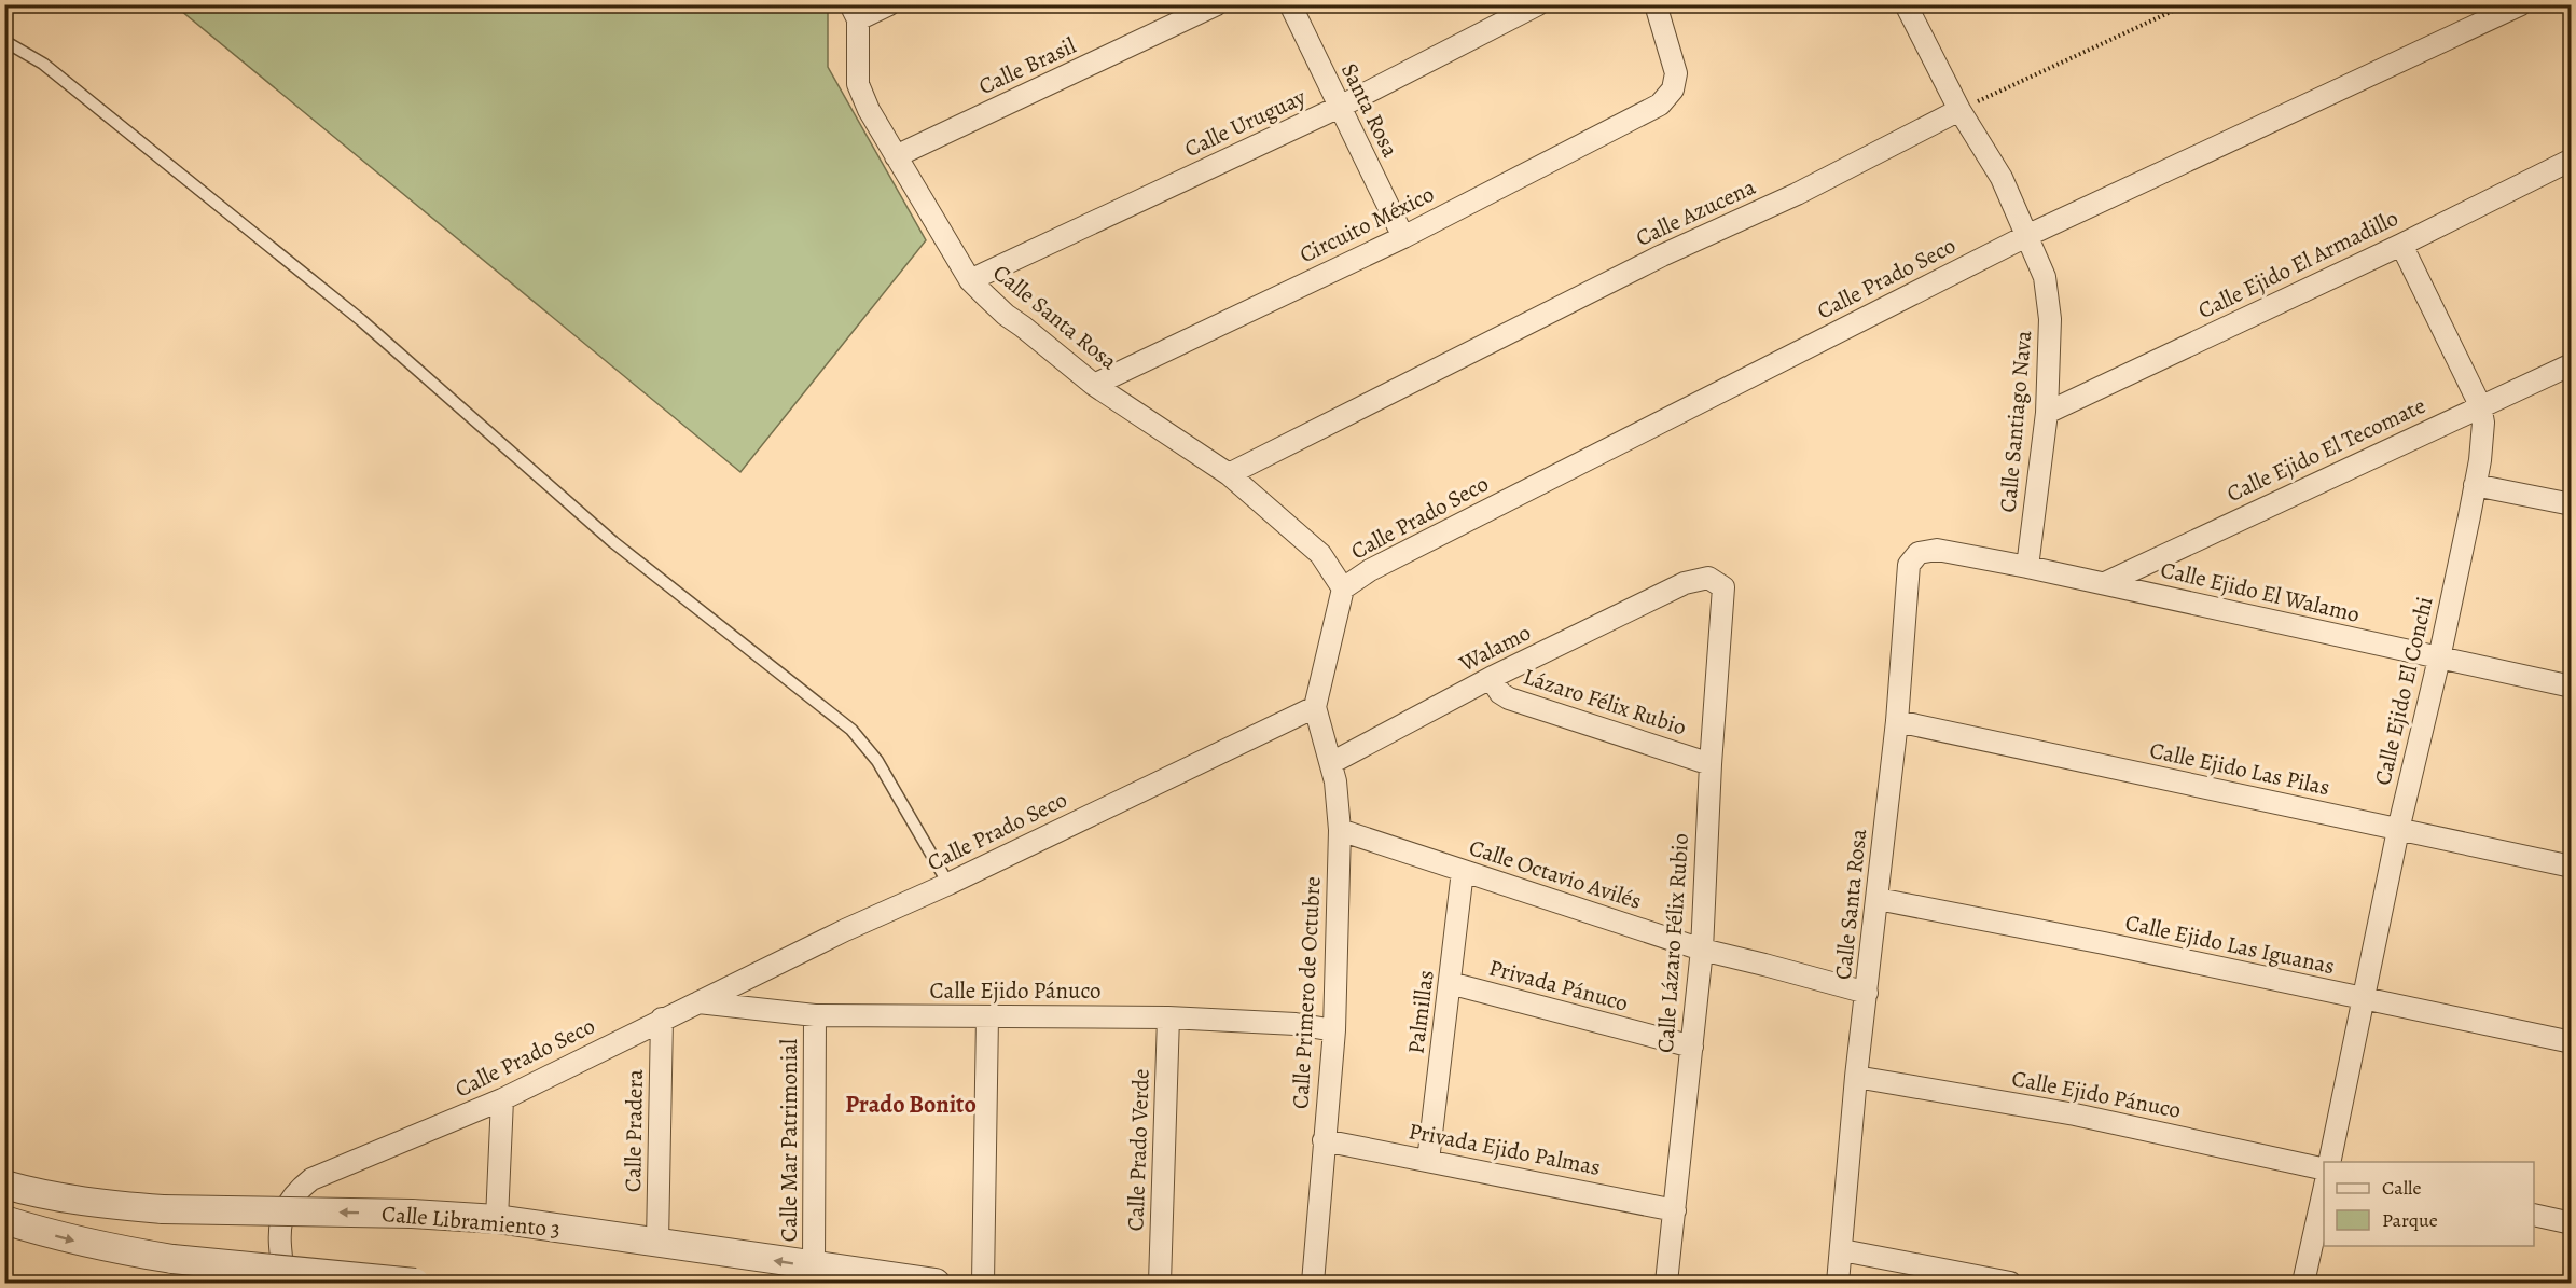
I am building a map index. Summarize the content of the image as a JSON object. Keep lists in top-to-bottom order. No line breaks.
{"streets":{"street":["Calle Brasil","Santa Rosa","Calle Uruguay","Calle Azucena","Circuito México","Calle Ejido El Armadillo","Calle Prado Seco","Calle Santa Rosa","Calle Santiago Nava","Calle Ejido El Tecomate","Calle Ejido El Walamo","Walamo","Calle Ejido El Conchi","Lázaro Félix Rubio","Calle Ejido Las Pilas","Calle Octavio Avilés","Calle Lázaro Félix Rubio","Calle Ejido Las Iguanas","Privada Pánuco","Calle Ejido Pánuco","Calle Primero de Octubre","Palmillas","Calle Pradera","Calle Mar Patrimonial","Privada Ejido Palmas","Calle Prado Verde","Calle Libramiento 3"]},"crossings":[["Calle Brasil","Calle Santa Rosa"],["Santa Rosa","Calle Uruguay"],["Santa Rosa","Circuito México"],["Calle Uruguay","Calle Santa Rosa"],["Calle Azucena","Calle Santa Rosa"],["Calle Azucena","Calle Santiago Nava"],["Circuito México","Calle Santa Rosa"],["Calle Ejido El Armadillo","Calle Santiago Nava"],["Calle Ejido El Armadillo","Calle Ejido El Conchi"],["Calle Prado Seco","Calle Santa Rosa"],["Calle Prado Seco","Calle Santiago Nava"],["Calle Prado Seco","Calle Ejido Pánuco"],["Calle Prado Seco","Calle Primero de Octubre"],["Calle Prado Seco","Calle Pradera"],["Calle Santa Rosa","Calle Ejido El Walamo"],["Calle Santa Rosa","Calle Ejido Las Pilas"],["Calle Santa Rosa","Calle Octavio Avilés"],["Calle Santa Rosa","Calle Ejido Las Iguanas"],["Calle Santa Rosa","Calle Ejido Pánuco"],["Calle Santiago Nava","Calle Ejido El Walamo"],["Calle Ejido El Tecomate","Calle Ejido El Walamo"],["Calle Ejido El Tecomate","Calle Ejido El Conchi"],["Calle Ejido El Walamo","Calle Ejido El Conchi"],["Walamo","Lázaro Félix Rubio"],["Walamo","Calle Lázaro Félix Rubio"],["Walamo","Calle Primero de Octubre"],["Calle Ejido El Conchi","Calle Ejido Las Pilas"],["Calle Ejido El Conchi","Calle Ejido Las Iguanas"],["Lázaro Félix Rubio","Calle Lázaro Félix Rubio"],["Calle Octavio Avilés","Calle Lázaro Félix Rubio"],["Calle Octavio Avilés","Calle Primero de Octubre"],["Calle Octavio Avilés","Palmillas"],["Calle Lázaro Félix Rubio","Privada Pánuco"],["Calle Lázaro Félix Rubio","Privada Ejido Palmas"],["Privada Pánuco","Palmillas"],["Calle Ejido Pánuco","Calle Primero de Octubre"],["Calle Ejido Pánuco","Calle Mar Patrimonial"],["Calle Ejido Pánuco","Calle Prado Verde"],["Calle Primero de Octubre","Privada Ejido Palmas"],["Palmillas","Privada Ejido Palmas"],["Calle Pradera","Calle Libramiento 3"],["Calle Mar Patrimonial","Calle Libramiento 3"]],"districts":["Prado Bonito"],"legend":["Calle","Parque"]}
